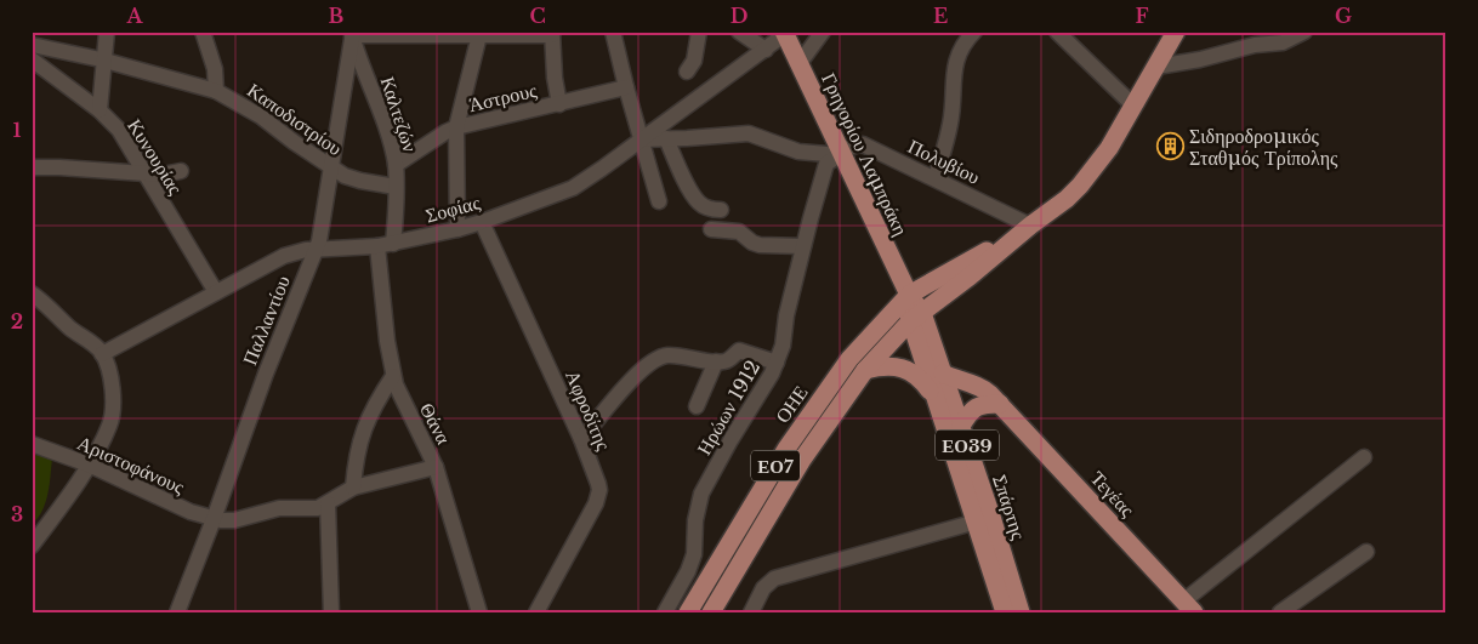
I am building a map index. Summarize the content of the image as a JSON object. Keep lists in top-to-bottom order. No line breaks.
{"streets":{"main road":["Γρηγορίου Λαμπράκη","ΟΗΕ","ΕΟ39","ΕΟ7","Τεγέας","Σπάρτης"],"street":["Άστρους","Καλτεζών","Καποδιστρίου","Κυνουρίας","Πολυβίου","Σοφίας","Παλλαντίου","Ηρώων 1912","Αφροδίτης","Θάνα","Αριστοφάνους"]},"crossings":[["Άστρους","Καλτεζών"],["Καλτεζών","Καποδιστρίου"],["Καλτεζών","Σοφίας"],["Καλτεζών","Παλλαντίου"],["Καλτεζών","Θάνα"],["Καποδιστρίου","Κυνουρίας"],["Καποδιστρίου","Παλλαντίου"],["Γρηγορίου Λαμπράκη","Πολυβίου"],["Γρηγορίου Λαμπράκη","Σοφίας"],["Γρηγορίου Λαμπράκη","ΟΗΕ"],["Γρηγορίου Λαμπράκη","Ηρώων 1912"],["Γρηγορίου Λαμπράκη","ΕΟ39"],["Γρηγορίου Λαμπράκη","ΕΟ7"],["Κυνουρίας","Σοφίας"],["Πολυβίου","Ηρώων 1912"],["Πολυβίου","ΕΟ7"],["Σοφίας","Παλλαντίου"],["Σοφίας","Αφροδίτης"],["Σοφίας","Θάνα"],["Παλλαντίου","Αριστοφάνους"],["ΟΗΕ","ΕΟ39"],["ΟΗΕ","ΕΟ7"],["ΟΗΕ","Σπάρτης"],["ΕΟ39","ΕΟ7"],["ΕΟ39","Σπάρτης"],["ΕΟ7","Σπάρτης"],["Τεγέας","Σπάρτης"]],"places":{"building":["Σιδηροδρομικός Σταθμός Τρίπολης"]},"grid":{"columns":["A","B","C","D","E","F","G"],"rows":["1","2","3"]}}
